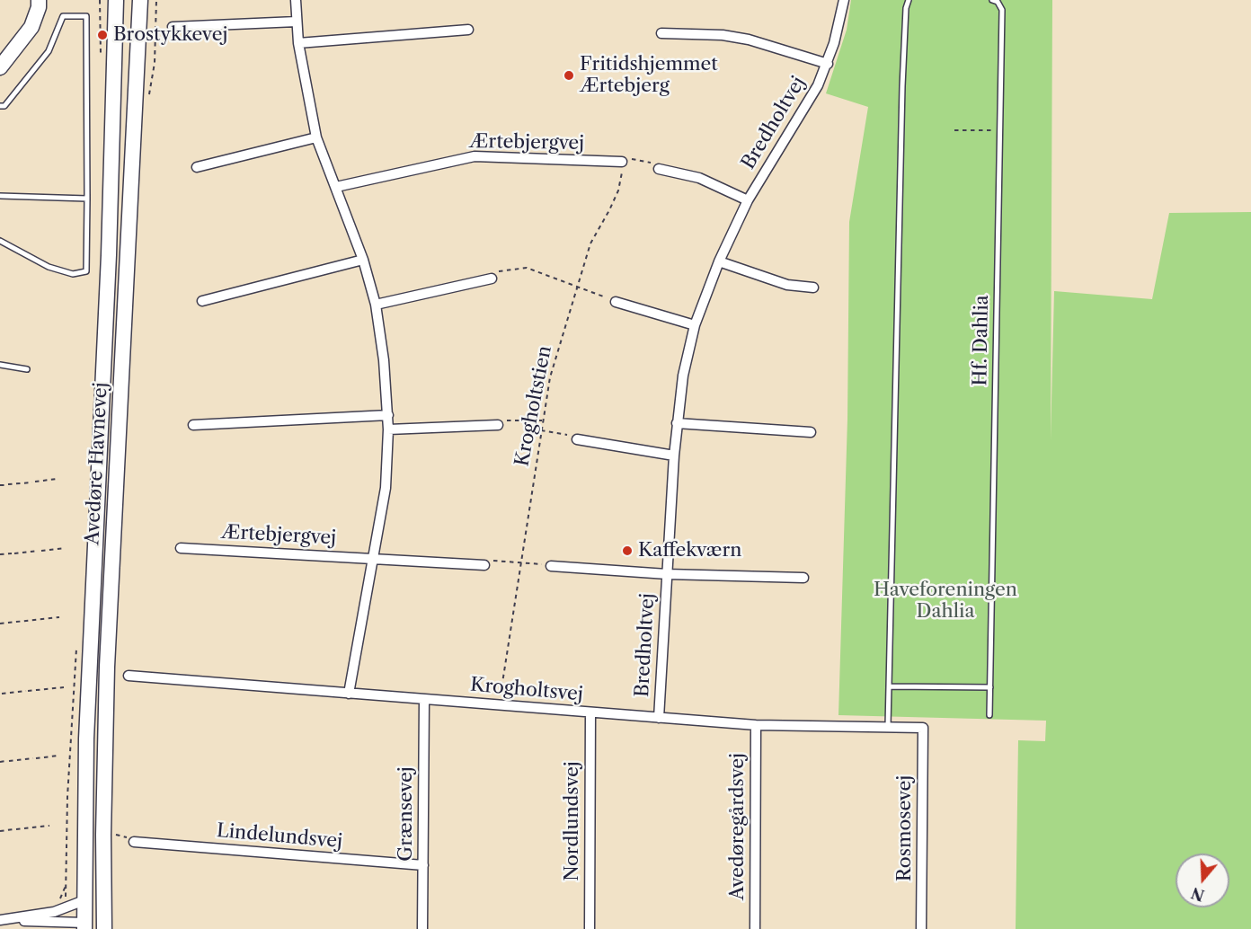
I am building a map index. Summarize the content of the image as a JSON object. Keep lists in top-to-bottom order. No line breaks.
{"streets":{"street":["Bredholtvej","Ærtebjergvej","Avedøre Havnevej","Krogholtsvej","Grænsevej","Nordlundsvej","Avedøregårdsvej","Rosmosevej","Lindelundsvej"],"lane":["Hf. Dahlia"],"path":["Krogholtstien"]},"crossings":[["Bredholtvej","Krogholtsvej"],["Ærtebjergvej","Krogholtstien"],["Krogholtstien","Krogholtsvej"],["Krogholtsvej","Grænsevej"],["Krogholtsvej","Nordlundsvej"],["Krogholtsvej","Avedøregårdsvej"],["Krogholtsvej","Rosmosevej"],["Grænsevej","Lindelundsvej"]],"parks":["Haveforeningen Dahlia"],"places":["Brostykkevej","Fritidshjemmet Ærtebjerg","Kaffekværn"],"north":"bottom"}
